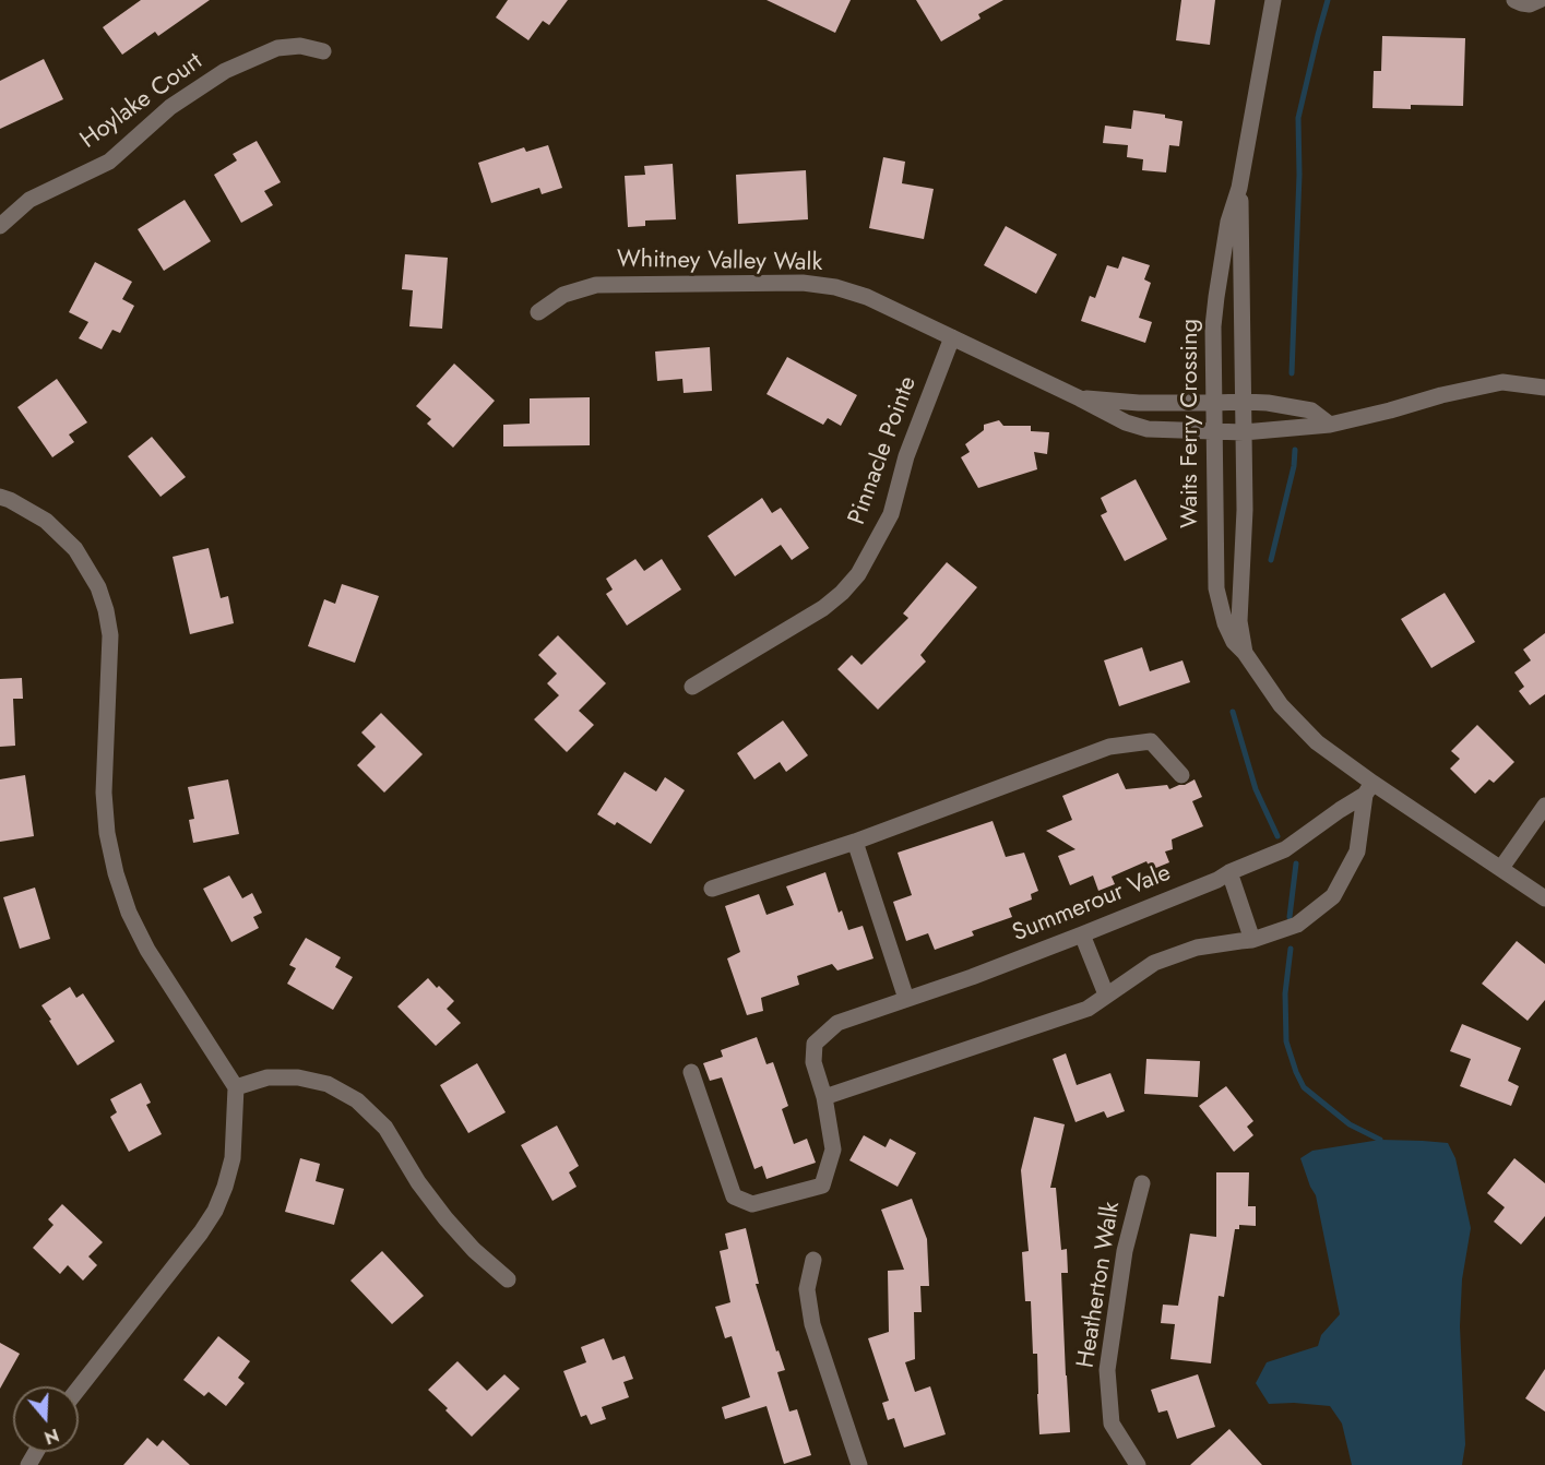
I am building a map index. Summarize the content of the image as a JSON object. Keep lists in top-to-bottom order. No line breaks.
{"streets":{"street":["Hoylake Court","Whitney Valley Walk","Waits Ferry Crossing","Pinnacle Pointe","Summerour Vale","Heatherton Walk"]},"crossings":[["Whitney Valley Walk","Waits Ferry Crossing"],["Whitney Valley Walk","Pinnacle Pointe"],["Waits Ferry Crossing","Summerour Vale"]],"north":"bottom"}
